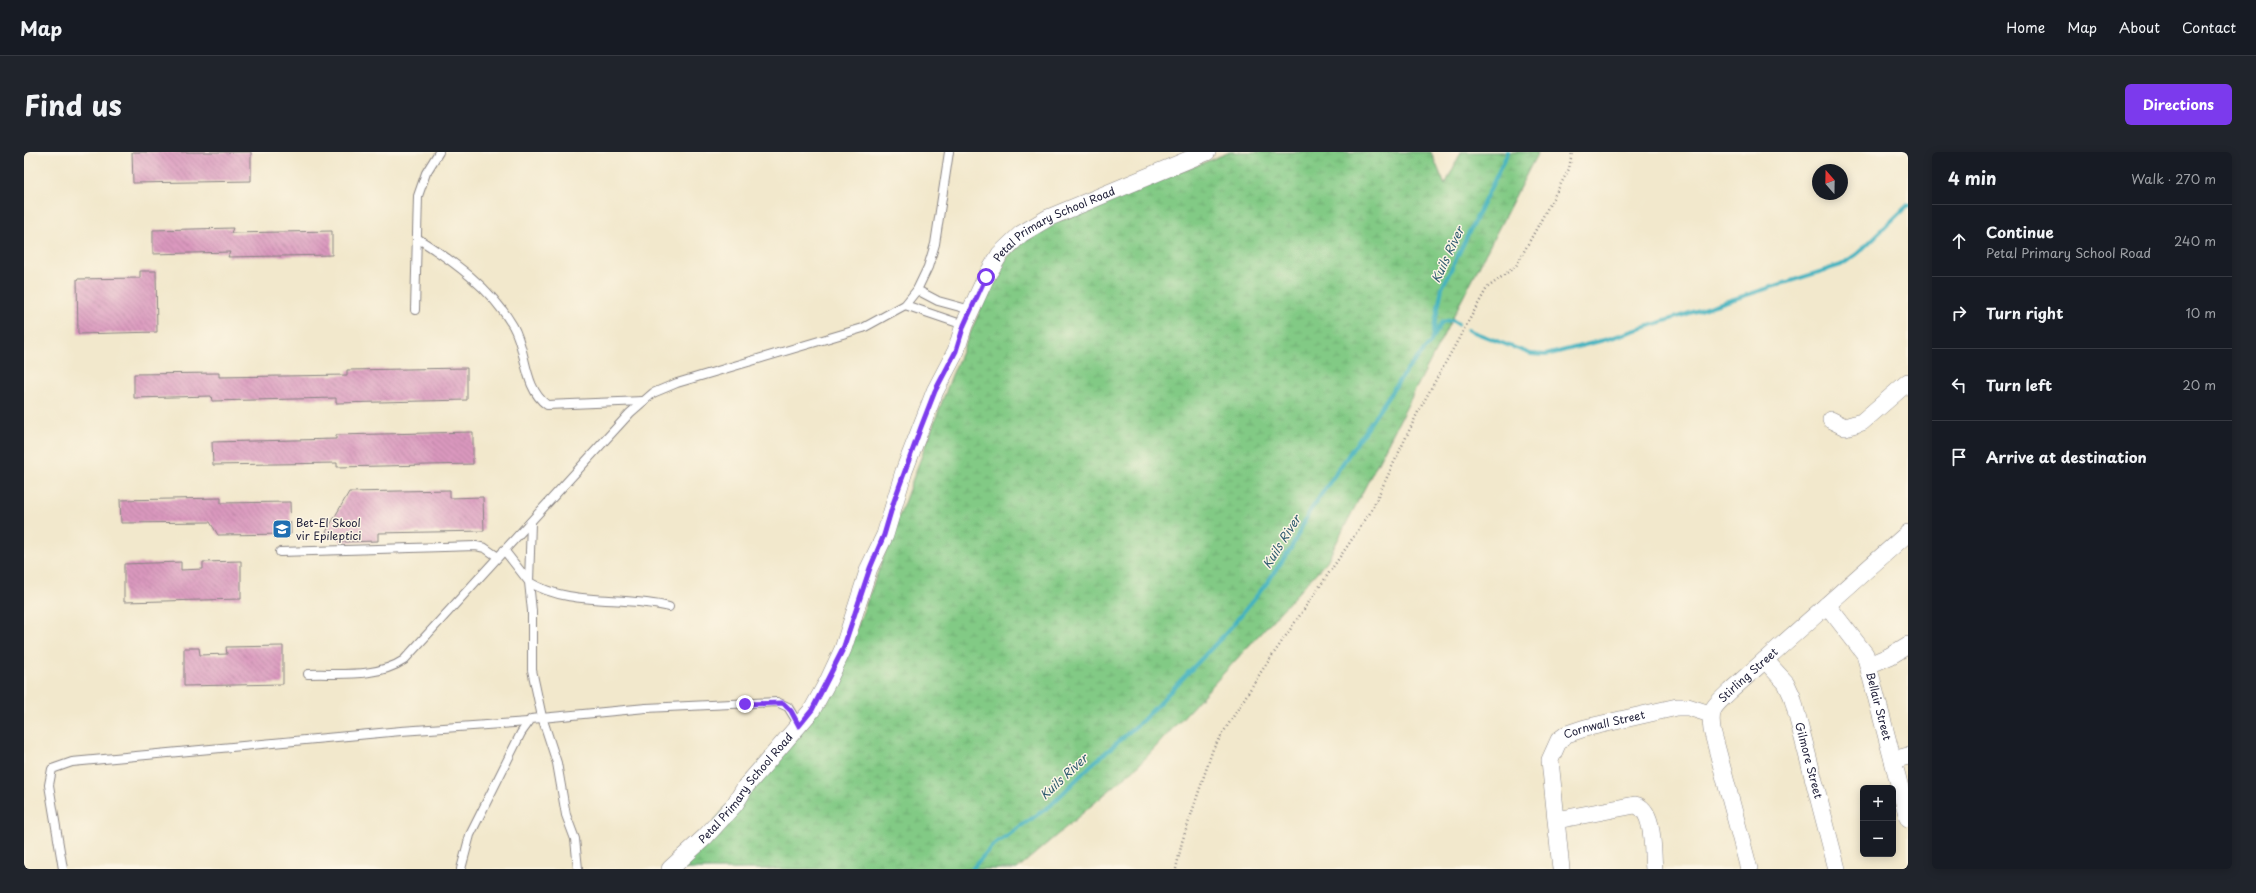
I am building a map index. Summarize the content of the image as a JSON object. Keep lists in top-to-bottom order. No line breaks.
{"streets":{"street":["Petal Primary School Road","Stirling Street","Bellair Street","Cornwall Street","Gilmore Street"]},"crossings":[["Stirling Street","Bellair Street"],["Stirling Street","Cornwall Street"],["Stirling Street","Gilmore Street"]],"water":["Kuils River"],"places":{"school or university":["Bet-El Skool vir Epileptici"]},"north":"top","page":{"header":"Map","nav":["Home","Map","About","Contact"],"title":"Find us","buttons":"Directions","heading":["4 min","Walk · 270 m"],"list":[["Continue","Petal Primary School Road","240 m"],["Turn right","10 m"],["Turn left","20 m"],"Arrive at destination"],"map_buttons":["+","−"]}}
